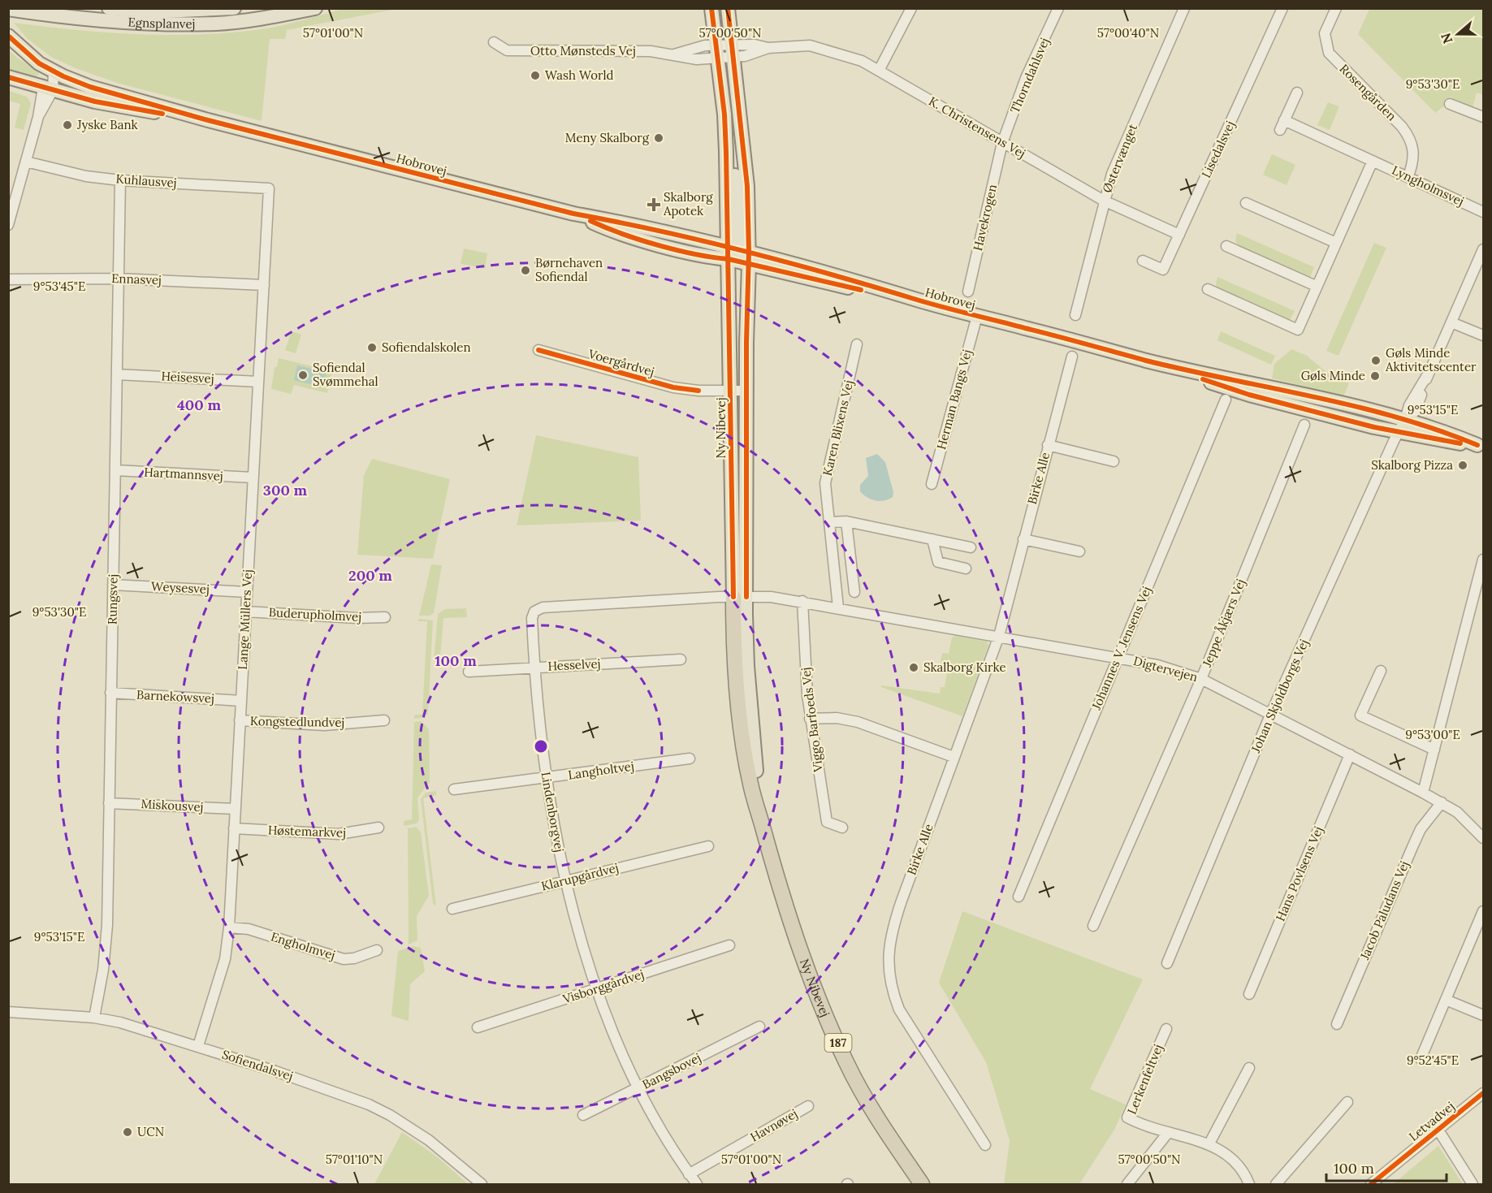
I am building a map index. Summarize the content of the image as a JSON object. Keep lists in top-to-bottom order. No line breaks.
{"streets":{"highway":["Ny Nibevej","187"],"main road":["Egnsplanvej","Hobrovej"],"street":["Otto Mønsteds Vej","Thorndahlsvej","Rosengården","K. Christensens Vej","Lisedalsvej","Østervænget","Kuhlausvej","Lyngholmsvej","Havekrogen","Ennasvej","Voergårdvej","Heisesvej","Herman Bangs Vej","Karen Blixens Vej","Hartmannsvej","Birke Alle","Weysesvej","Rungsvej","Buderupholmvej","Lange Müllers Vej","Jeppe Åkjærs Vej","Johannes V. Jensens Vej","Hesselvej","Digtervejen","Johan Skjoldborgs Vej","Barnekowsvej","Viggo Barfoeds Vej","Kongstedlundvej","Langholtvej","Miskousvej","Lindenborgvej","Høstemarkvej","Hans Povlsens Vej","Klarupgårdvej","Jacob Paludans Vej","Engholmvej","Visborggårdvej","Sofiendalsvej","Bangsbovej","Lerkenfeltvej","Letvadvej","Havnøvej"]},"crossings":[["Otto Mønsteds Vej","K. Christensens Vej"],["Otto Mønsteds Vej","187"],["Thorndahlsvej","K. Christensens Vej"],["Thorndahlsvej","Havekrogen"],["Rosengården","Lyngholmsvej"],["K. Christensens Vej","Lisedalsvej"],["K. Christensens Vej","Østervænget"],["K. Christensens Vej","Havekrogen"],["K. Christensens Vej","187"],["Hobrovej","Herman Bangs Vej"],["Hobrovej","Ny Nibevej"],["Hobrovej","Johan Skjoldborgs Vej"],["Hobrovej","187"],["Kuhlausvej","Rungsvej"],["Kuhlausvej","Lange Müllers Vej"],["Ennasvej","Rungsvej"],["Ennasvej","Lange Müllers Vej"],["Voergårdvej","Ny Nibevej"],["Heisesvej","Rungsvej"],["Heisesvej","Lange Müllers Vej"],["Ny Nibevej","Digtervejen"],["Ny Nibevej","Lindenborgvej"],["Ny Nibevej","187"],["Karen Blixens Vej","Digtervejen"],["Hartmannsvej","Rungsvej"],["Hartmannsvej","Lange Müllers Vej"],["Birke Alle","Digtervejen"],["Weysesvej","Rungsvej"],["Weysesvej","Lange Müllers Vej"],["Rungsvej","Barnekowsvej"],["Rungsvej","Miskousvej"],["Rungsvej","Sofiendalsvej"],["Buderupholmvej","Lange Müllers Vej"],["Lange Müllers Vej","Barnekowsvej"],["Lange Müllers Vej","Kongstedlundvej"],["Lange Müllers Vej","Miskousvej"],["Lange Müllers Vej","Høstemarkvej"],["Lange Müllers Vej","Engholmvej"],["Lange Müllers Vej","Sofiendalsvej"],["Jeppe Åkjærs Vej","Digtervejen"],["Johannes V. Jensens Vej","Digtervejen"],["Hesselvej","Lindenborgvej"],["Digtervejen","Johan Skjoldborgs Vej"],["Digtervejen","Viggo Barfoeds Vej"],["Digtervejen","Lindenborgvej"],["Digtervejen","Hans Povlsens Vej"],["Digtervejen","Jacob Paludans Vej"],["Langholtvej","Lindenborgvej"],["Lindenborgvej","Klarupgårdvej"],["Lindenborgvej","Visborggårdvej"],["Lindenborgvej","Bangsbovej"],["Lindenborgvej","Havnøvej"]],"places":{"other":["Wash World","Jyske Bank","Meny Skalborg","Børnehaven Sofiendal","Sofiendalskolen","Gøls Minde Aktivitetscenter","Sofiendal Svømmehal","Gøls Minde","Skalborg Pizza","Skalborg Kirke","UCN"],"health":["Skalborg Apotek"]},"scale_bar":"100 m","north":"left","coordinates":["57°01'00\"N","57°00'50\"N","57°00'40\"N","9°53'30\"E","9°53'45\"E","9°53'15\"E","9°53'00\"E","9°52'45\"E","57°01'10\"N"],"rings":["400 m","300 m","200 m","100 m"]}
